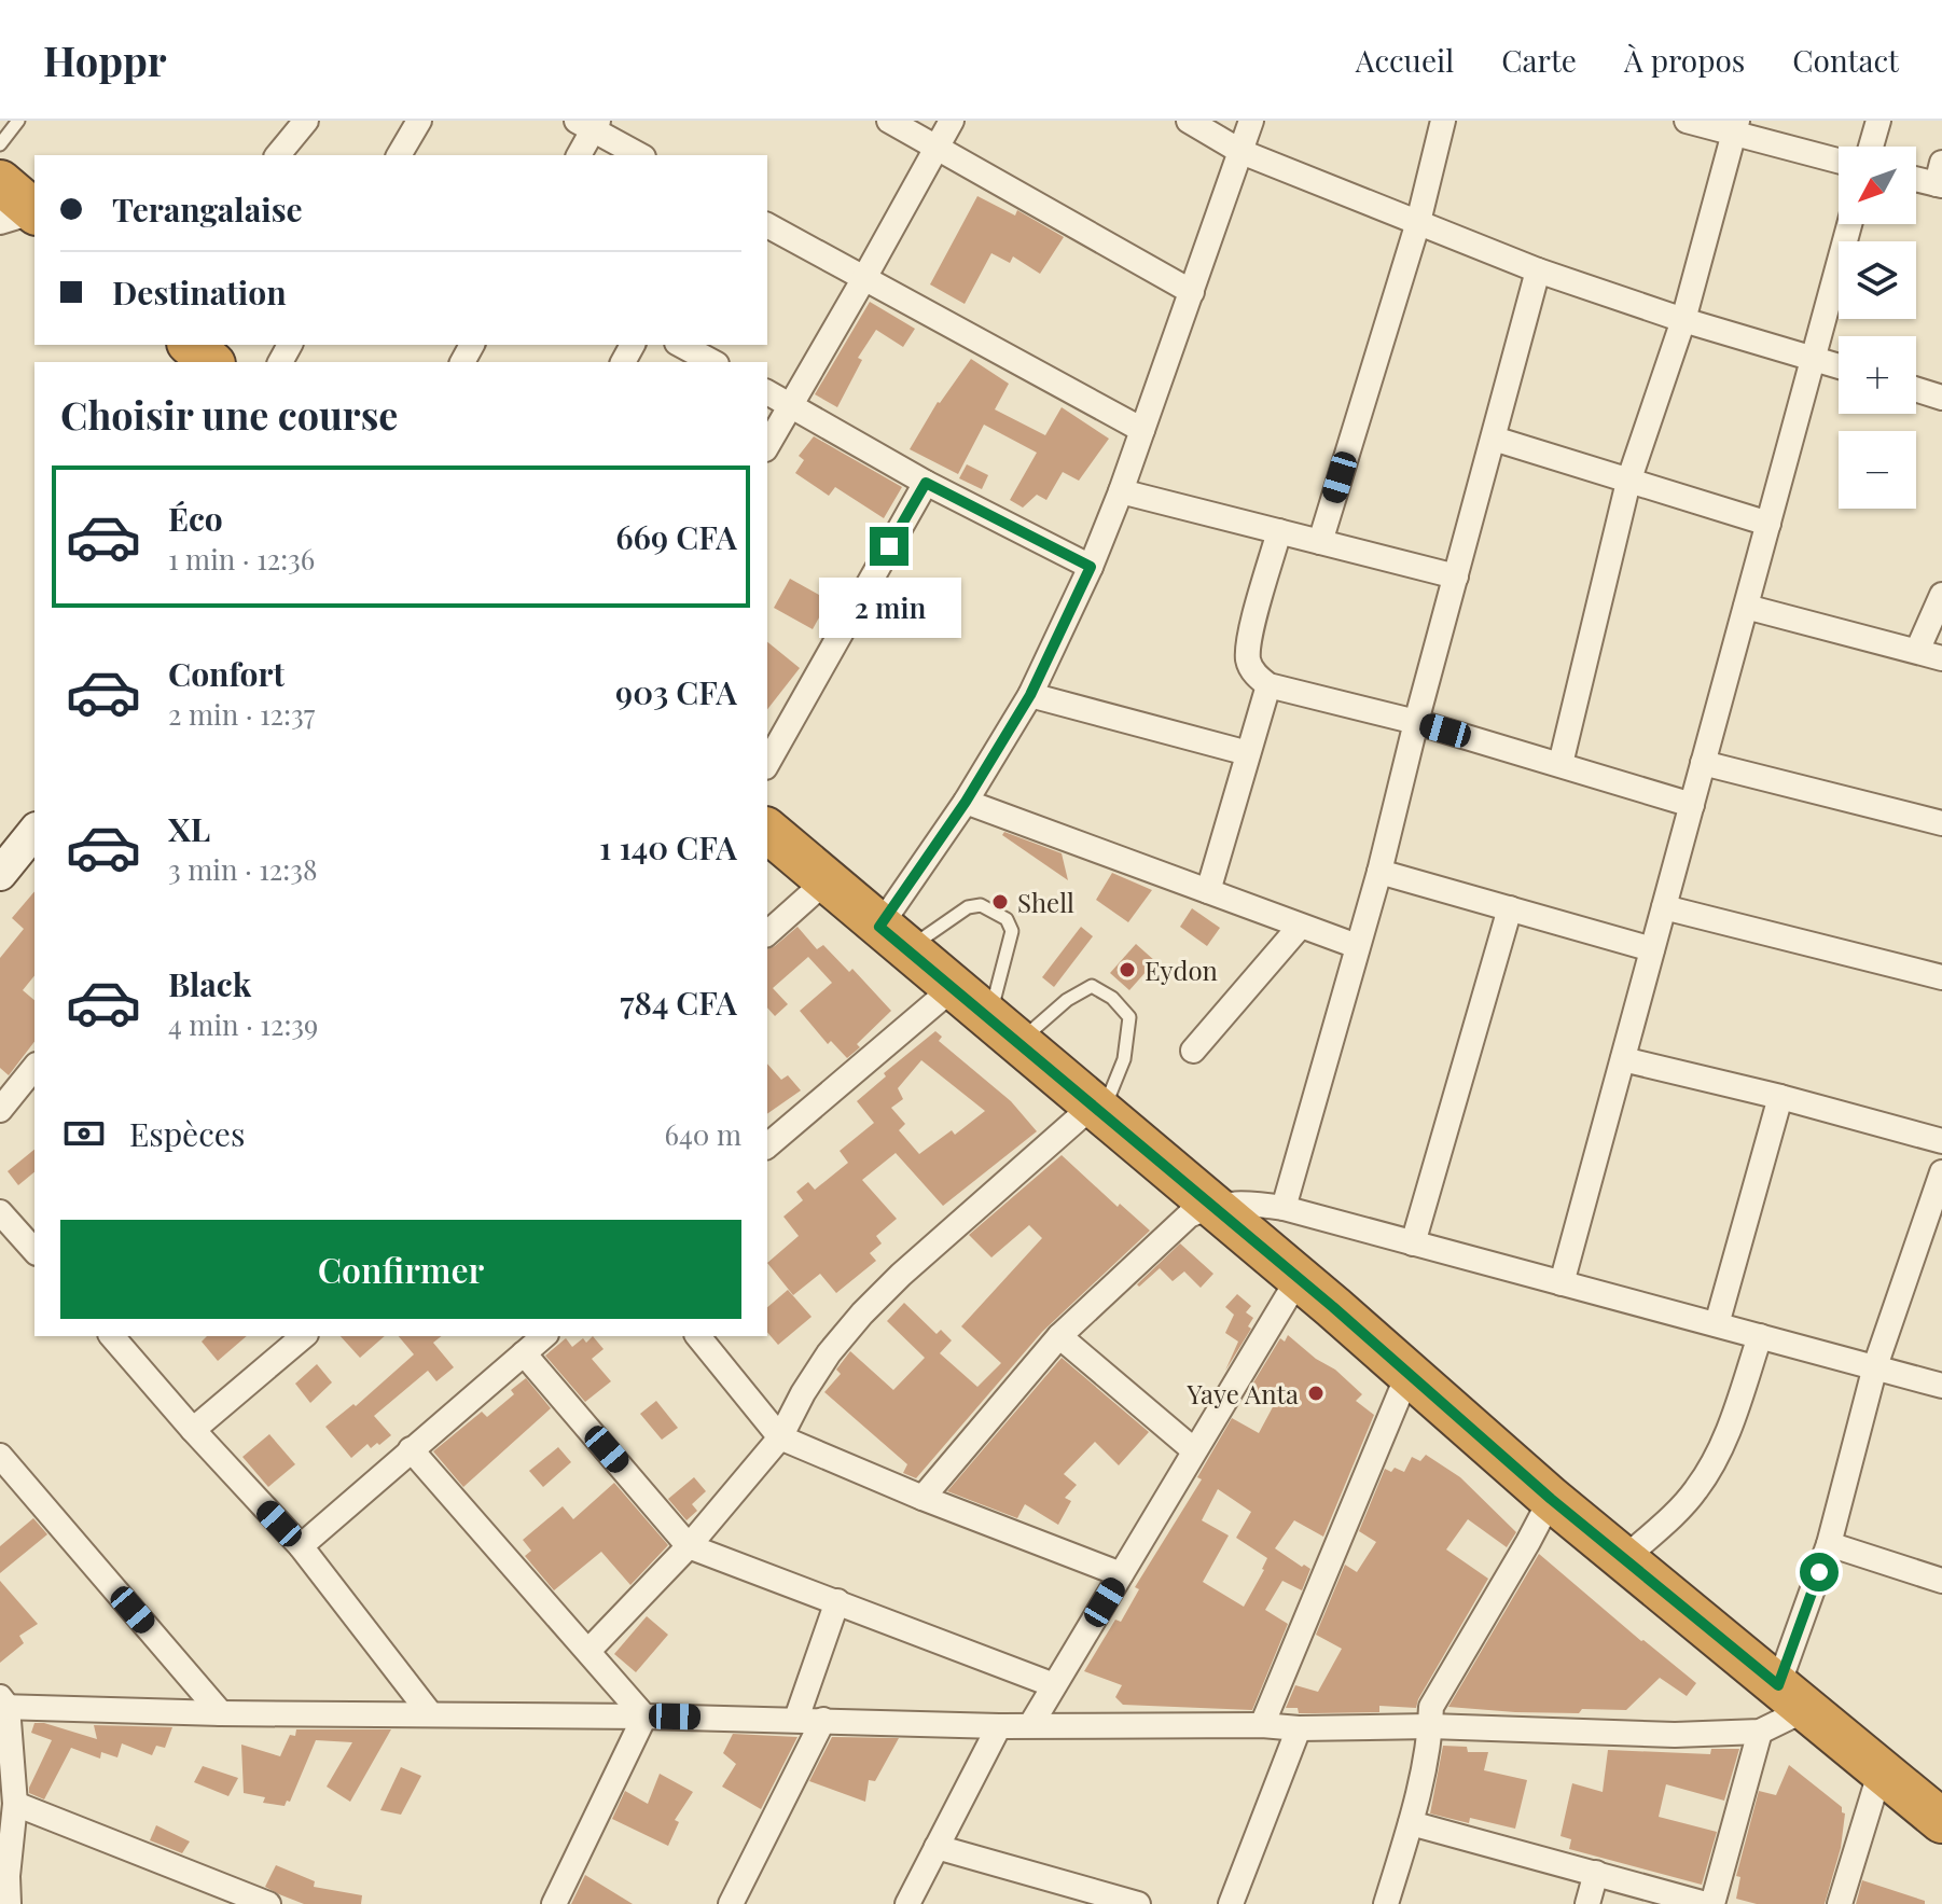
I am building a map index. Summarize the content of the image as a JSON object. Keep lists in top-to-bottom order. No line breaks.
{"places":["Shell","Eydon","Yaye Anta"],"north":"bottom left","page":{"header":"Hoppr","nav":["Accueil","Carte","À propos","Contact"],"map_buttons":["+","−"],"banner":["Terangalaise","Destination"],"heading":"Choisir une course","list":[{"name":"Éco","note":"1 min · 12:36","value":"669 CFA"},{"name":"Confort","note":"2 min · 12:37","value":"903 CFA"},{"name":"XL","note":"3 min · 12:38","value":"1 140 CFA"},{"name":"Black","note":"4 min · 12:39","value":"784 CFA"}],"bubble":"2 min","pay":["Espèces","640 m"],"buttons":"Confirmer"}}
